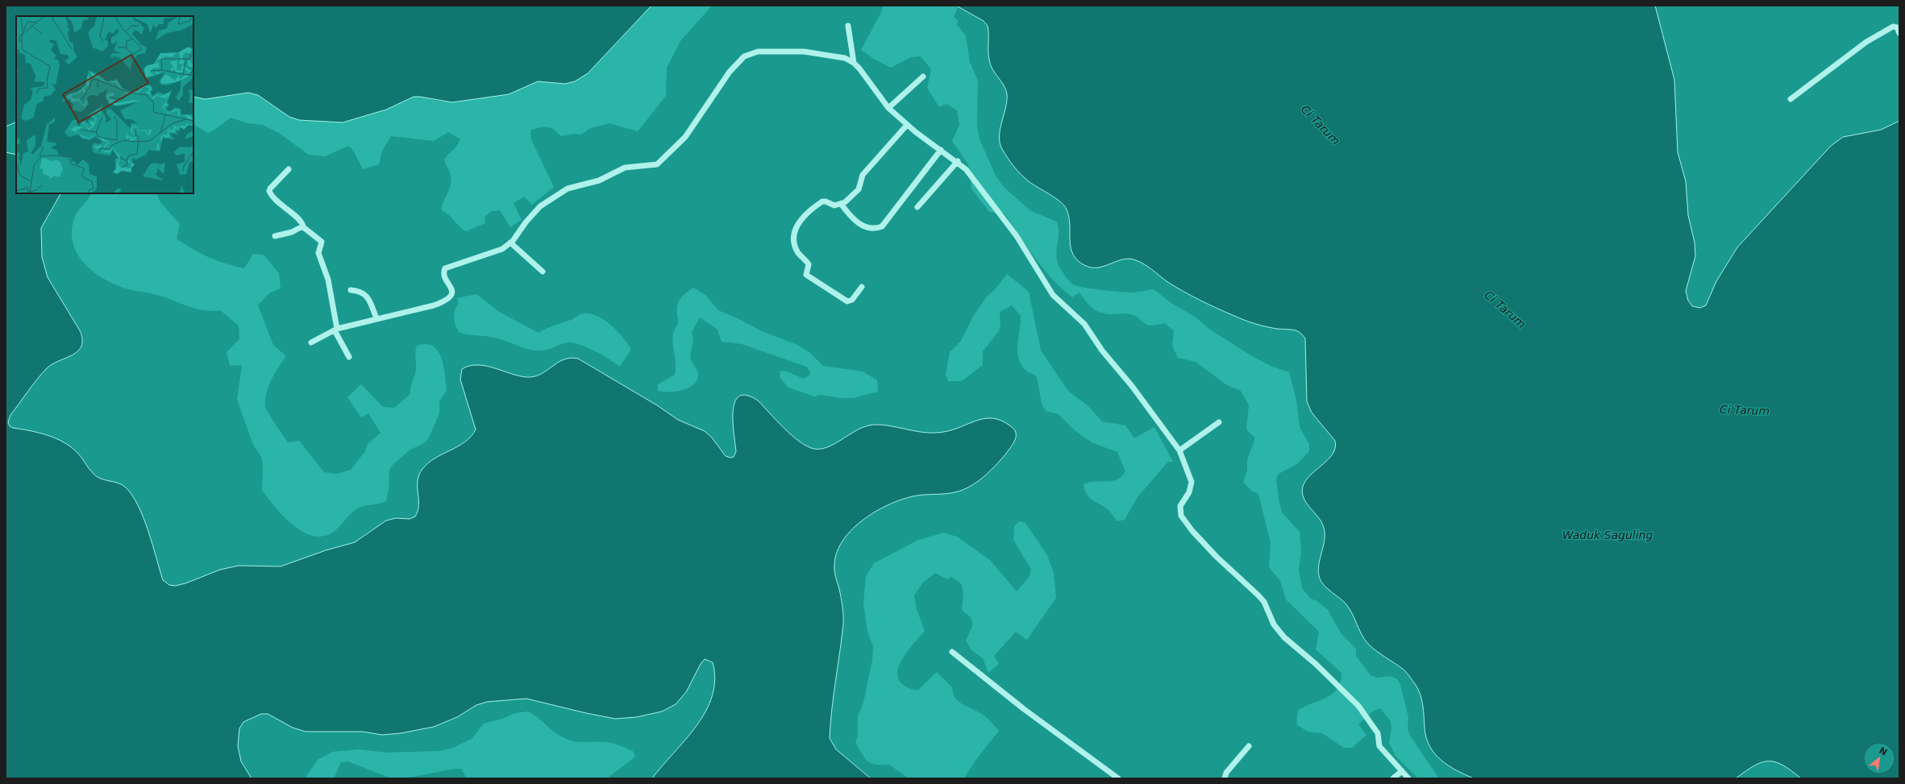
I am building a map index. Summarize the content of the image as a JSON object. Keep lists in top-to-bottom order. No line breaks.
{"water":["Ci Tarum","Waduk Saguling"],"north":"top right"}
